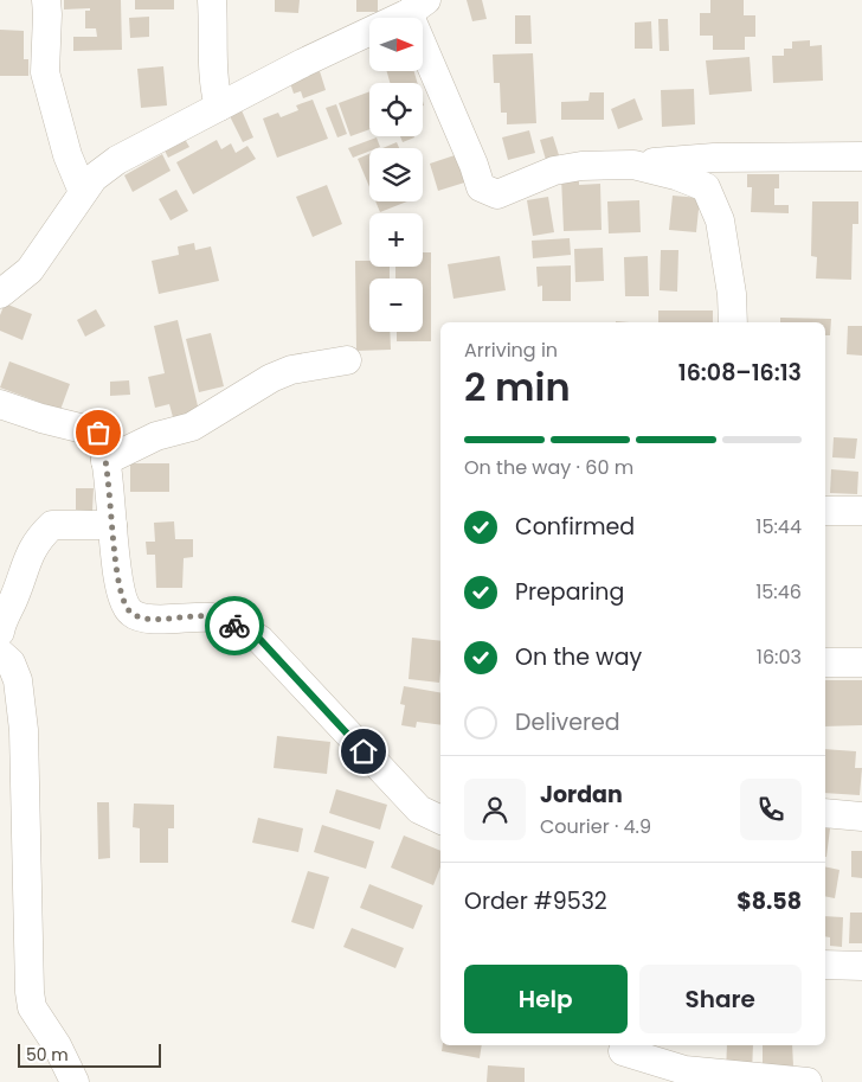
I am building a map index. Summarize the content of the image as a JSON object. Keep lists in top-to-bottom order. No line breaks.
{"scale_bar":"50 m","north":"right","page":{"map_buttons":["+","−"],"heading":["2 min","Arriving in","16:08–16:13"],"panel":["Jordan","Courier · 4.9","Order #9532","$8.58"],"bar":"On the way · 60 m","list":[["Confirmed","15:44"],["Preparing","15:46"],["On the way","16:03"],"Delivered"],"buttons":["Help","Share"],"scale":"50 m"}}
